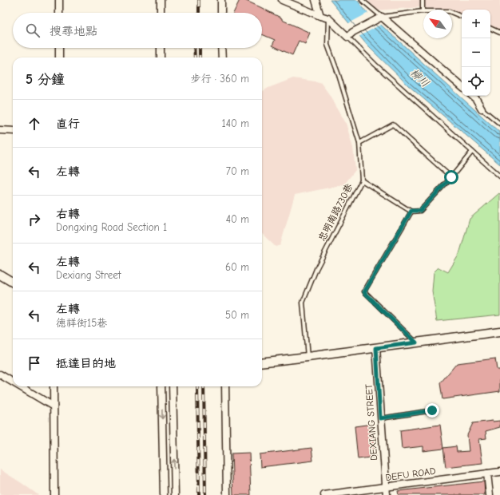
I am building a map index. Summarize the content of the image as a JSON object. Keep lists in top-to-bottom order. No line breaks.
{"streets":{"street":["DEXIANG STREET","DEFU ROAD"],"lane":["忠明南路730巷"]},"crossings":[["DEXIANG STREET","DEFU ROAD"]],"water":["柳川"],"north":"top left","page":{"map_buttons":["+","−"],"search":"搜尋地點","heading":["5 分鐘","步行 · 360 m"],"list":[["直行","140 m"],["左轉","70 m"],["右轉","Dongxing Road Section 1","40 m"],["左轉","Dexiang Street","60 m"],["左轉","德祥街15巷","50 m"],"抵達目的地"]}}
